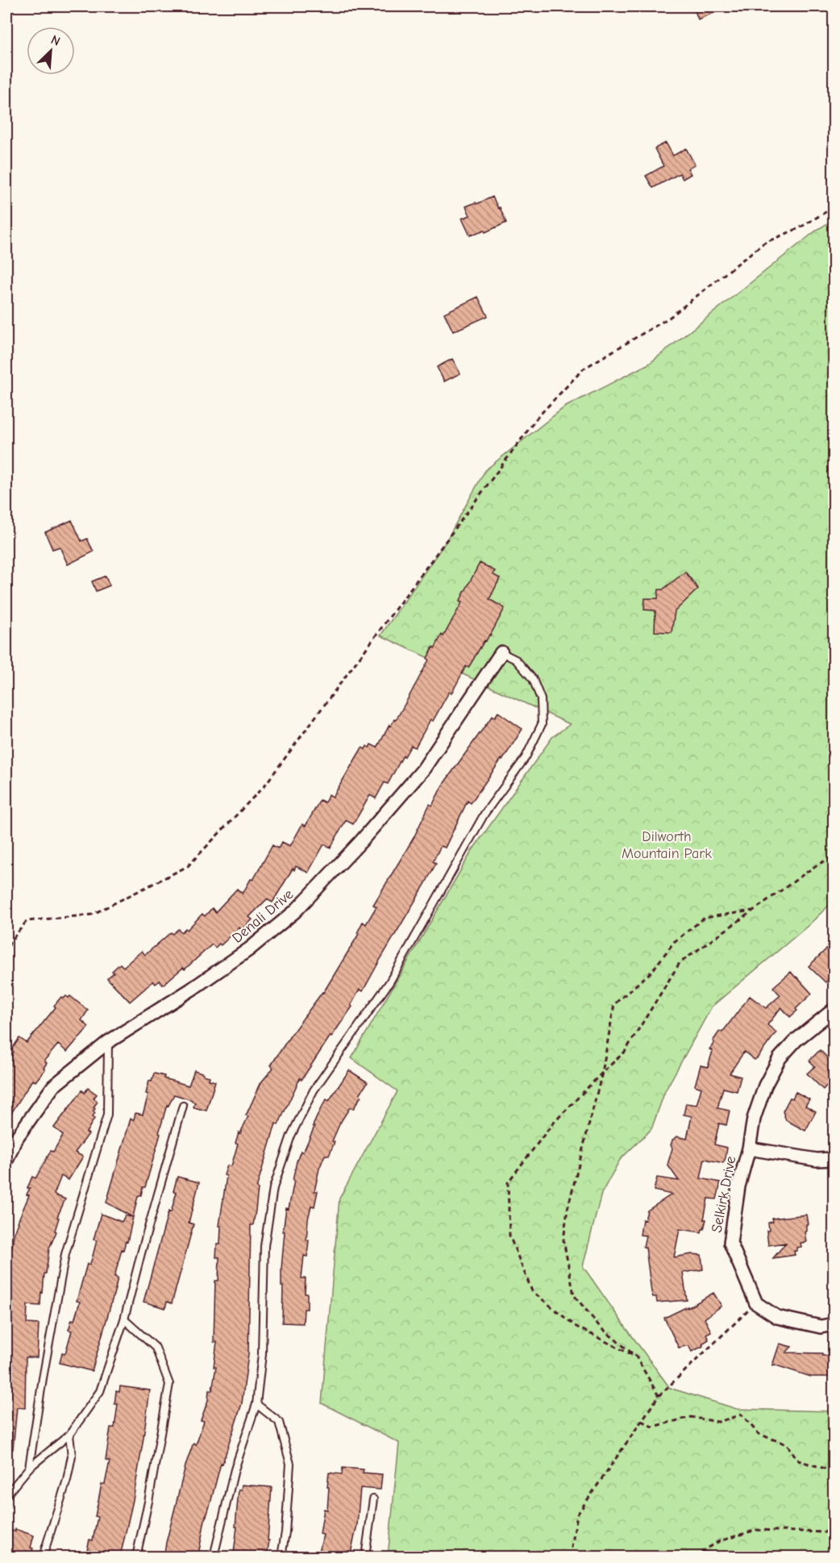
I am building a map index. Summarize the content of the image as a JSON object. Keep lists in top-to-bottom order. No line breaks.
{"streets":{"street":["Denali Drive","Selkirk Drive"]},"parks":["Dilworth Mountain Park"],"north":"top right"}
